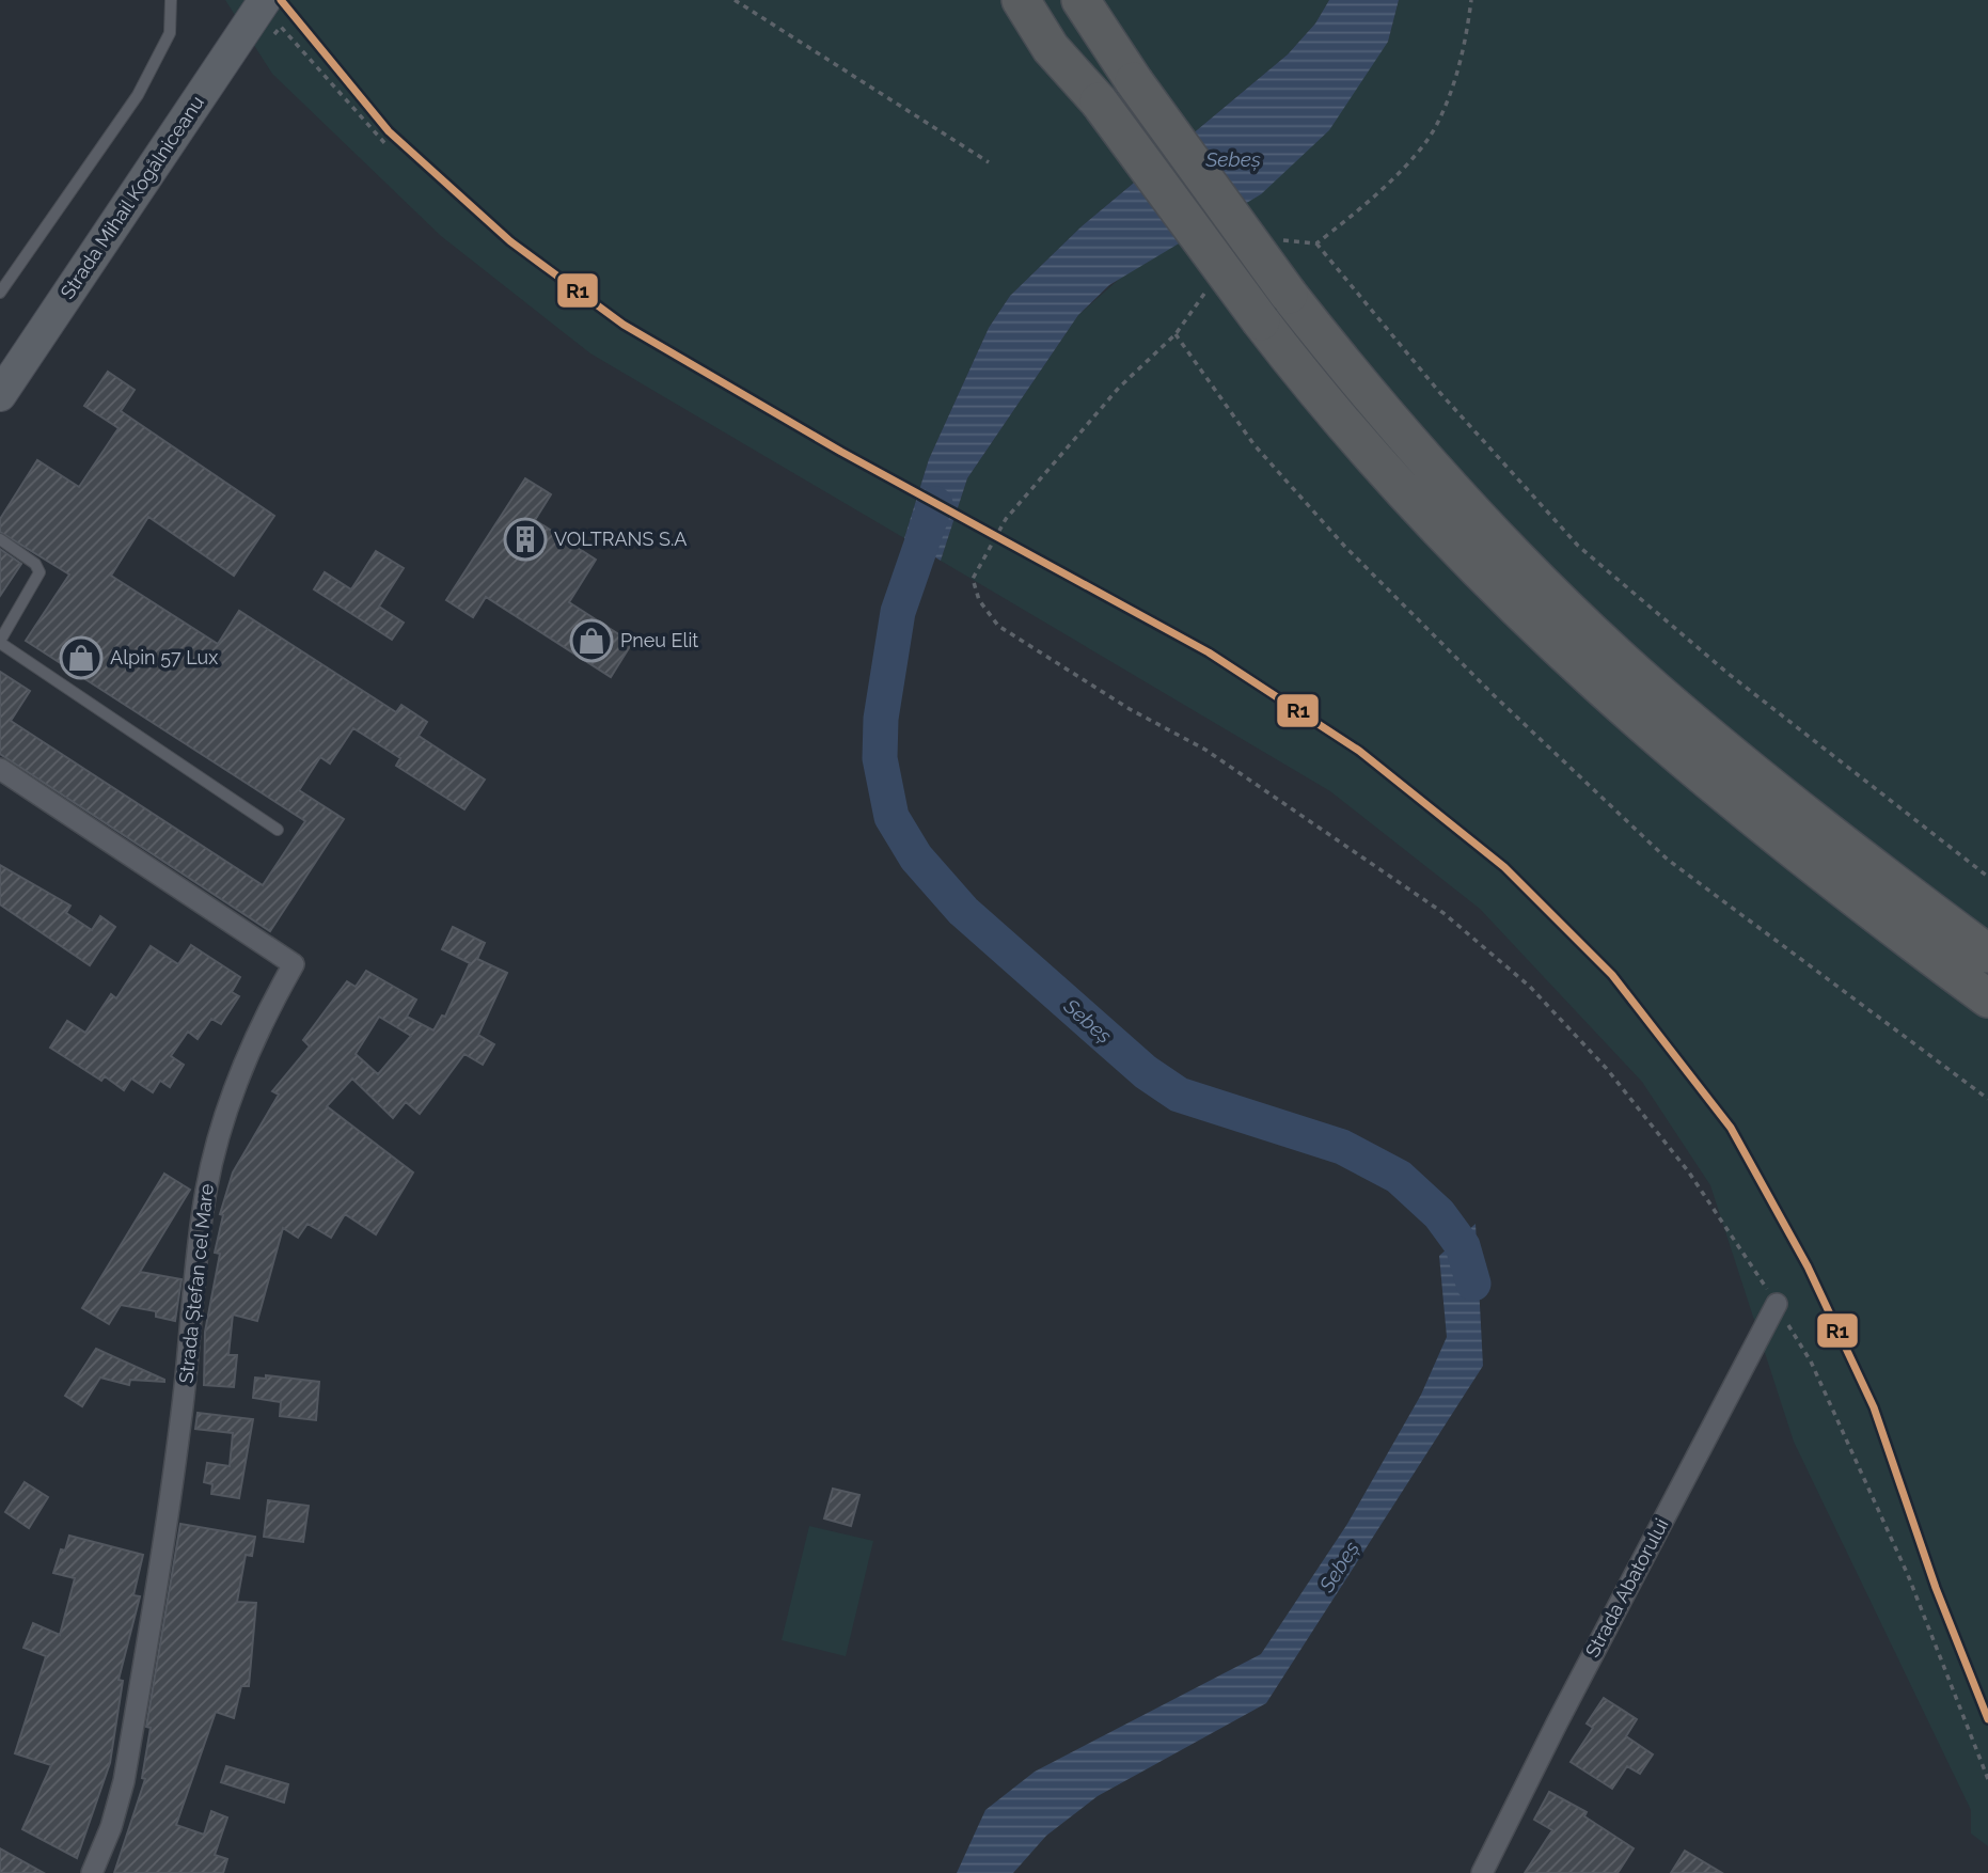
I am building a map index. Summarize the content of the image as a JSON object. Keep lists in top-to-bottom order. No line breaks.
{"streets":{"main road":["Strada Mihail Kogălniceanu"],"street":["Strada Ștefan cel Mare","Strada Abatorului"]},"water":["Sebeș"],"places":{"building":["VOLTRANS S.A"],"shop":["Pneu Elit","Alpin 57 Lux"]},"lines":["transit line R1"]}
